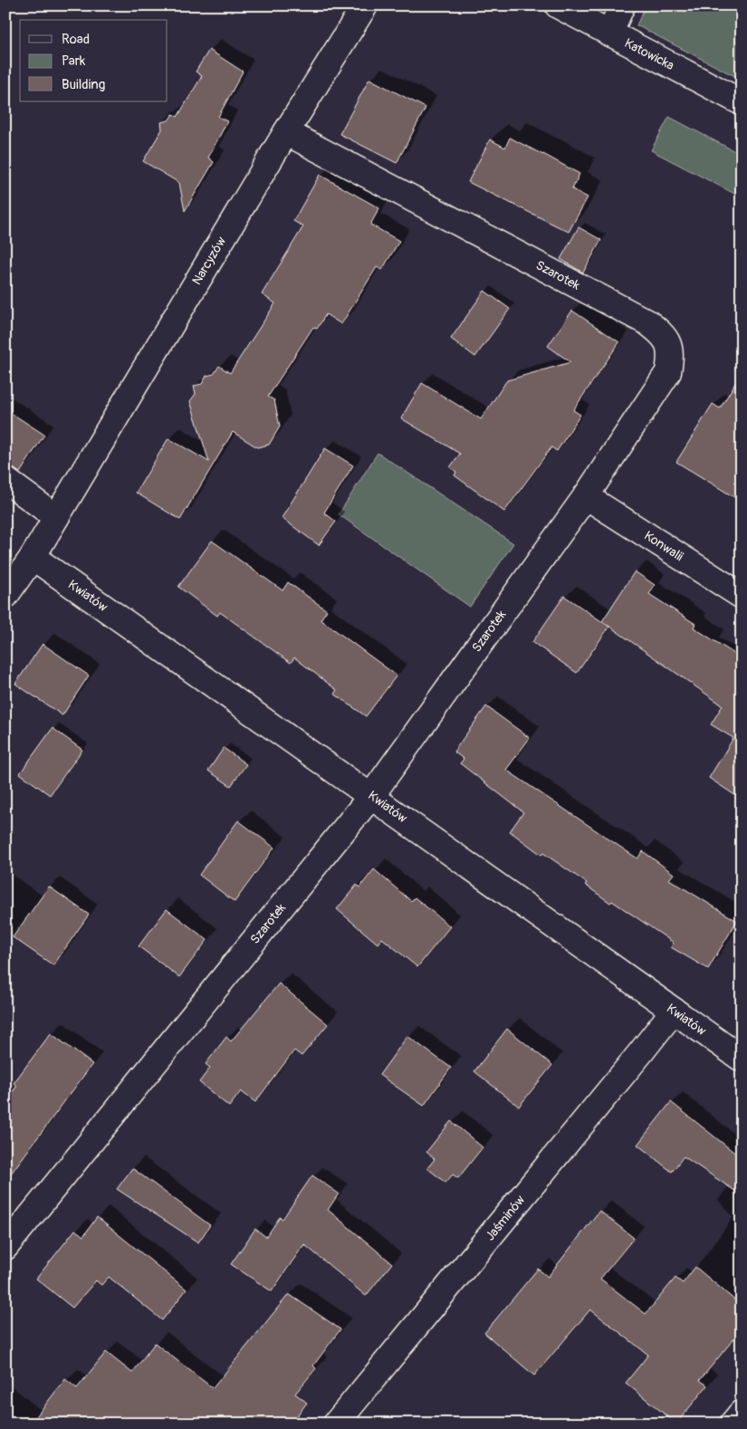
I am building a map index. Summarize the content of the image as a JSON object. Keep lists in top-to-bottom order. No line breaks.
{"streets":{"street":["Katowicka","Narcyzów","Szarotek","Konwalii","Kwiatów","Jaśminów"]},"crossings":[["Narcyzów","Szarotek"],["Narcyzów","Kwiatów"],["Szarotek","Konwalii"],["Szarotek","Kwiatów"],["Kwiatów","Jaśminów"]],"legend":["Road","Park","Building"]}
